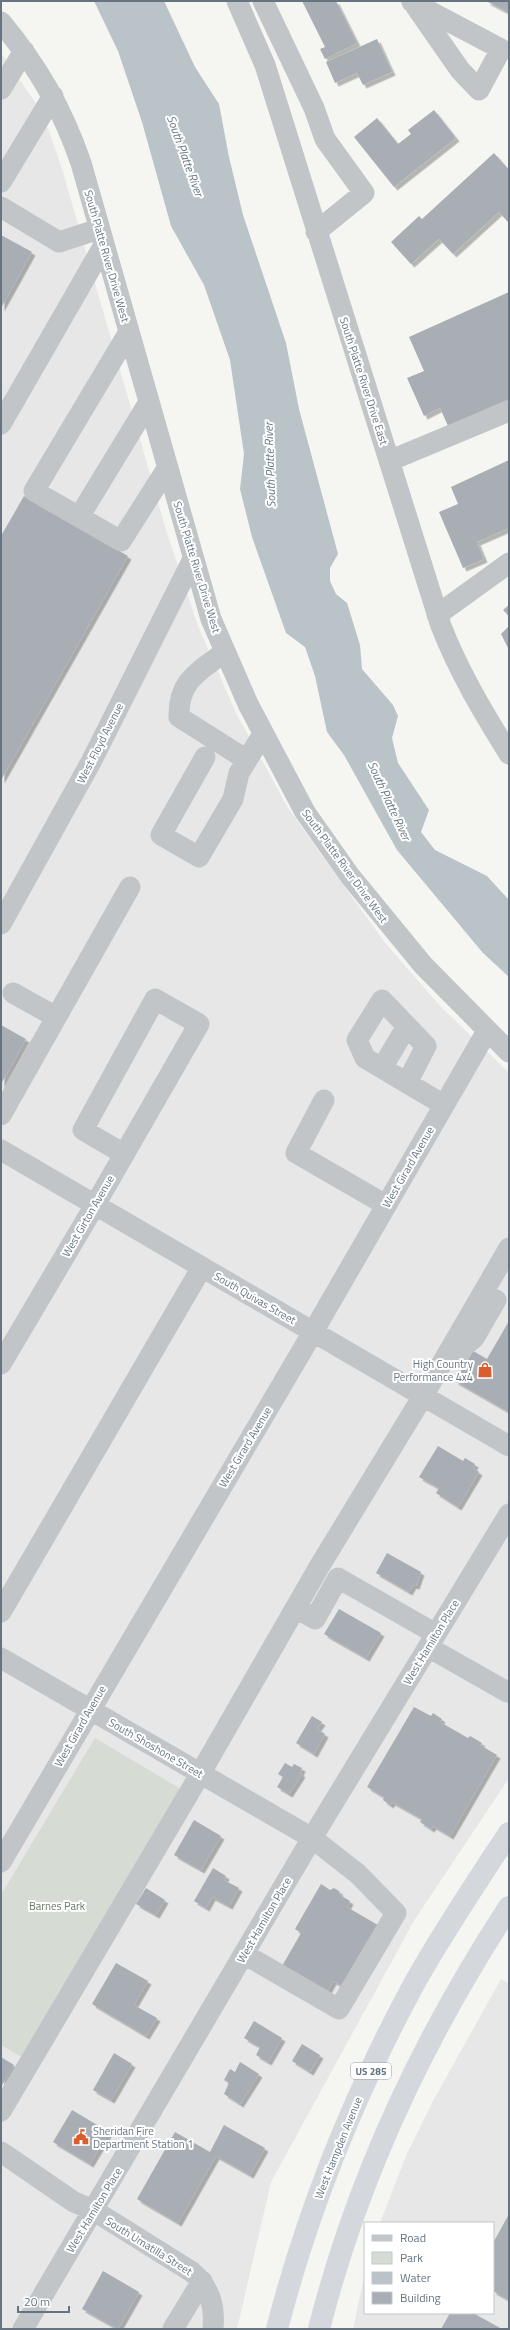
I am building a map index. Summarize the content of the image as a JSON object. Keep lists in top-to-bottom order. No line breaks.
{"streets":{"highway":["US 285","West Hampden Avenue"],"street":["South Platte River Drive West","South Platte River Drive East","West Floyd Avenue","West Girard Avenue","West Girton Avenue","South Quivas Street","West Hamilton Place","South Shoshone Street","South Umatilla Street"]},"crossings":[["South Platte River Drive West","West Floyd Avenue"],["South Platte River Drive West","West Girard Avenue"],["West Girard Avenue","South Quivas Street"],["West Girard Avenue","South Shoshone Street"],["West Girton Avenue","South Quivas Street"],["West Hamilton Place","South Shoshone Street"],["West Hamilton Place","South Umatilla Street"]],"water":["South Platte River"],"parks":["Barnes Park"],"places":{"shop":["High Country Performance 4x4"],"public building":["Sheridan Fire Department Station 1"]},"legend":["Road","Park","Water","Building"],"scale_bar":"20 m"}
